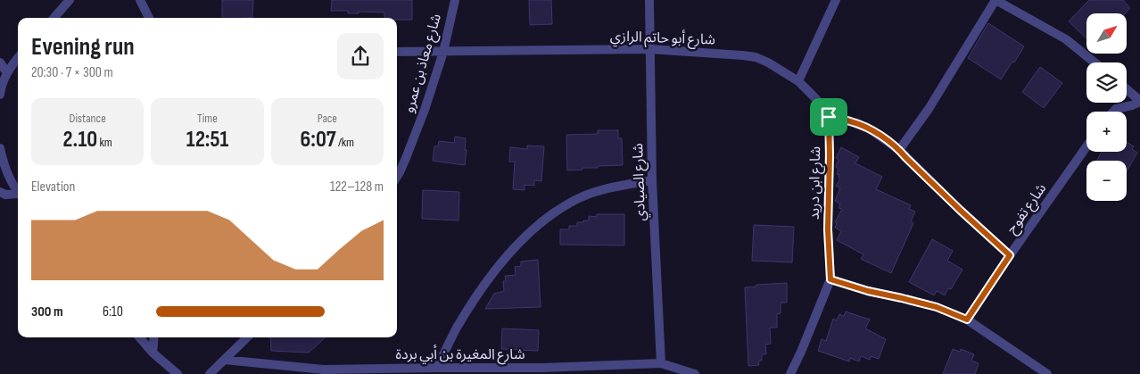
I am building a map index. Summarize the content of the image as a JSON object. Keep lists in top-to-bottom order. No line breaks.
{"streets":{"street":["شارع أبو حاتم الرازي","شارع معاذ بن عمرو","شارع الصيادي","شارع ابن دريد","شارع تفوح","شارع المغيرة بن أبي بردة"]},"crossings":[["شارع أبو حاتم الرازي","شارع معاذ بن عمرو"],["شارع أبو حاتم الرازي","شارع الصيادي"],["شارع أبو حاتم الرازي","شارع ابن دريد"],["شارع الصيادي","شارع المغيرة بن أبي بردة"]],"north":"top right","page":{"map_buttons":["+","−"],"heading":["Evening run","20:30 · 7 × 300 m"],"stats":[["Distance","2.10 km"],["Time","12:51"],["Pace","6:07 /km"]],"chart":["Elevation","122–128 m"],"list":[{"name":"300 m","note":"6:10"}]}}
